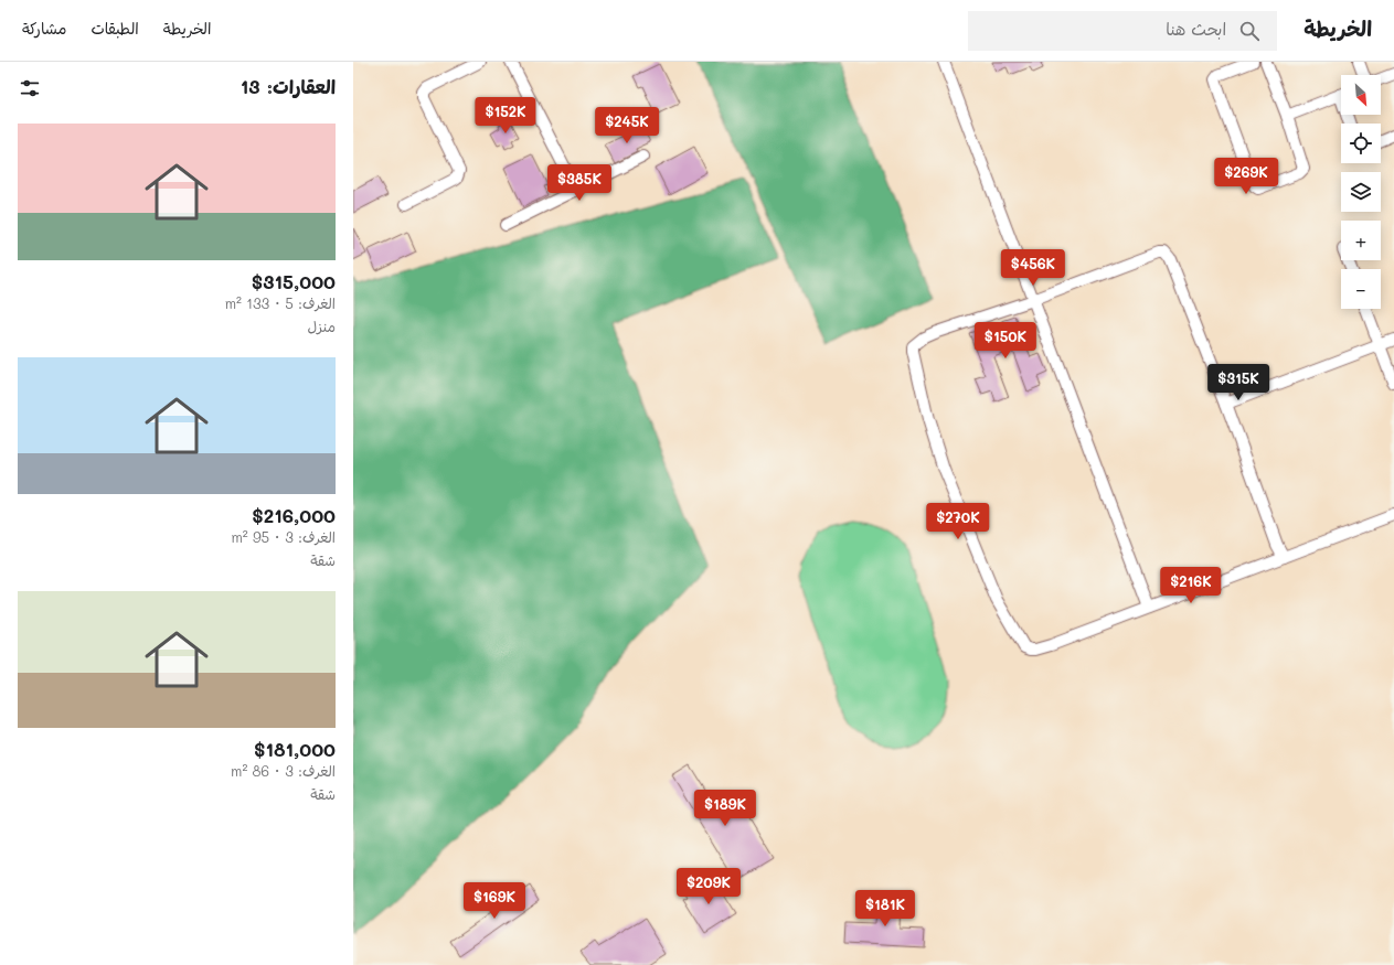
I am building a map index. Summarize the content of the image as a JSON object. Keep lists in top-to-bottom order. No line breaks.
{"north":"bottom right","page":{"header":"الخريطة","search":"ابحث هنا","nav":["الخريطة","الطبقات","مشاركة"],"heading":"العقارات: 13","map_buttons":["+","−"],"price":["$152K","$245K","$269K","$385K","$456K","$150K","$315K","$270K","$216K","$189K","$209K","$169K","$181K"],"list":[{"name":"$315,000","note":"الغرف: 5 · 133 m² · منزل"},{"name":"$216,000","note":"الغرف: 3 · 95 m² · شقة"},{"name":"$181,000","note":"الغرف: 3 · 86 m² · شقة"}]}}
